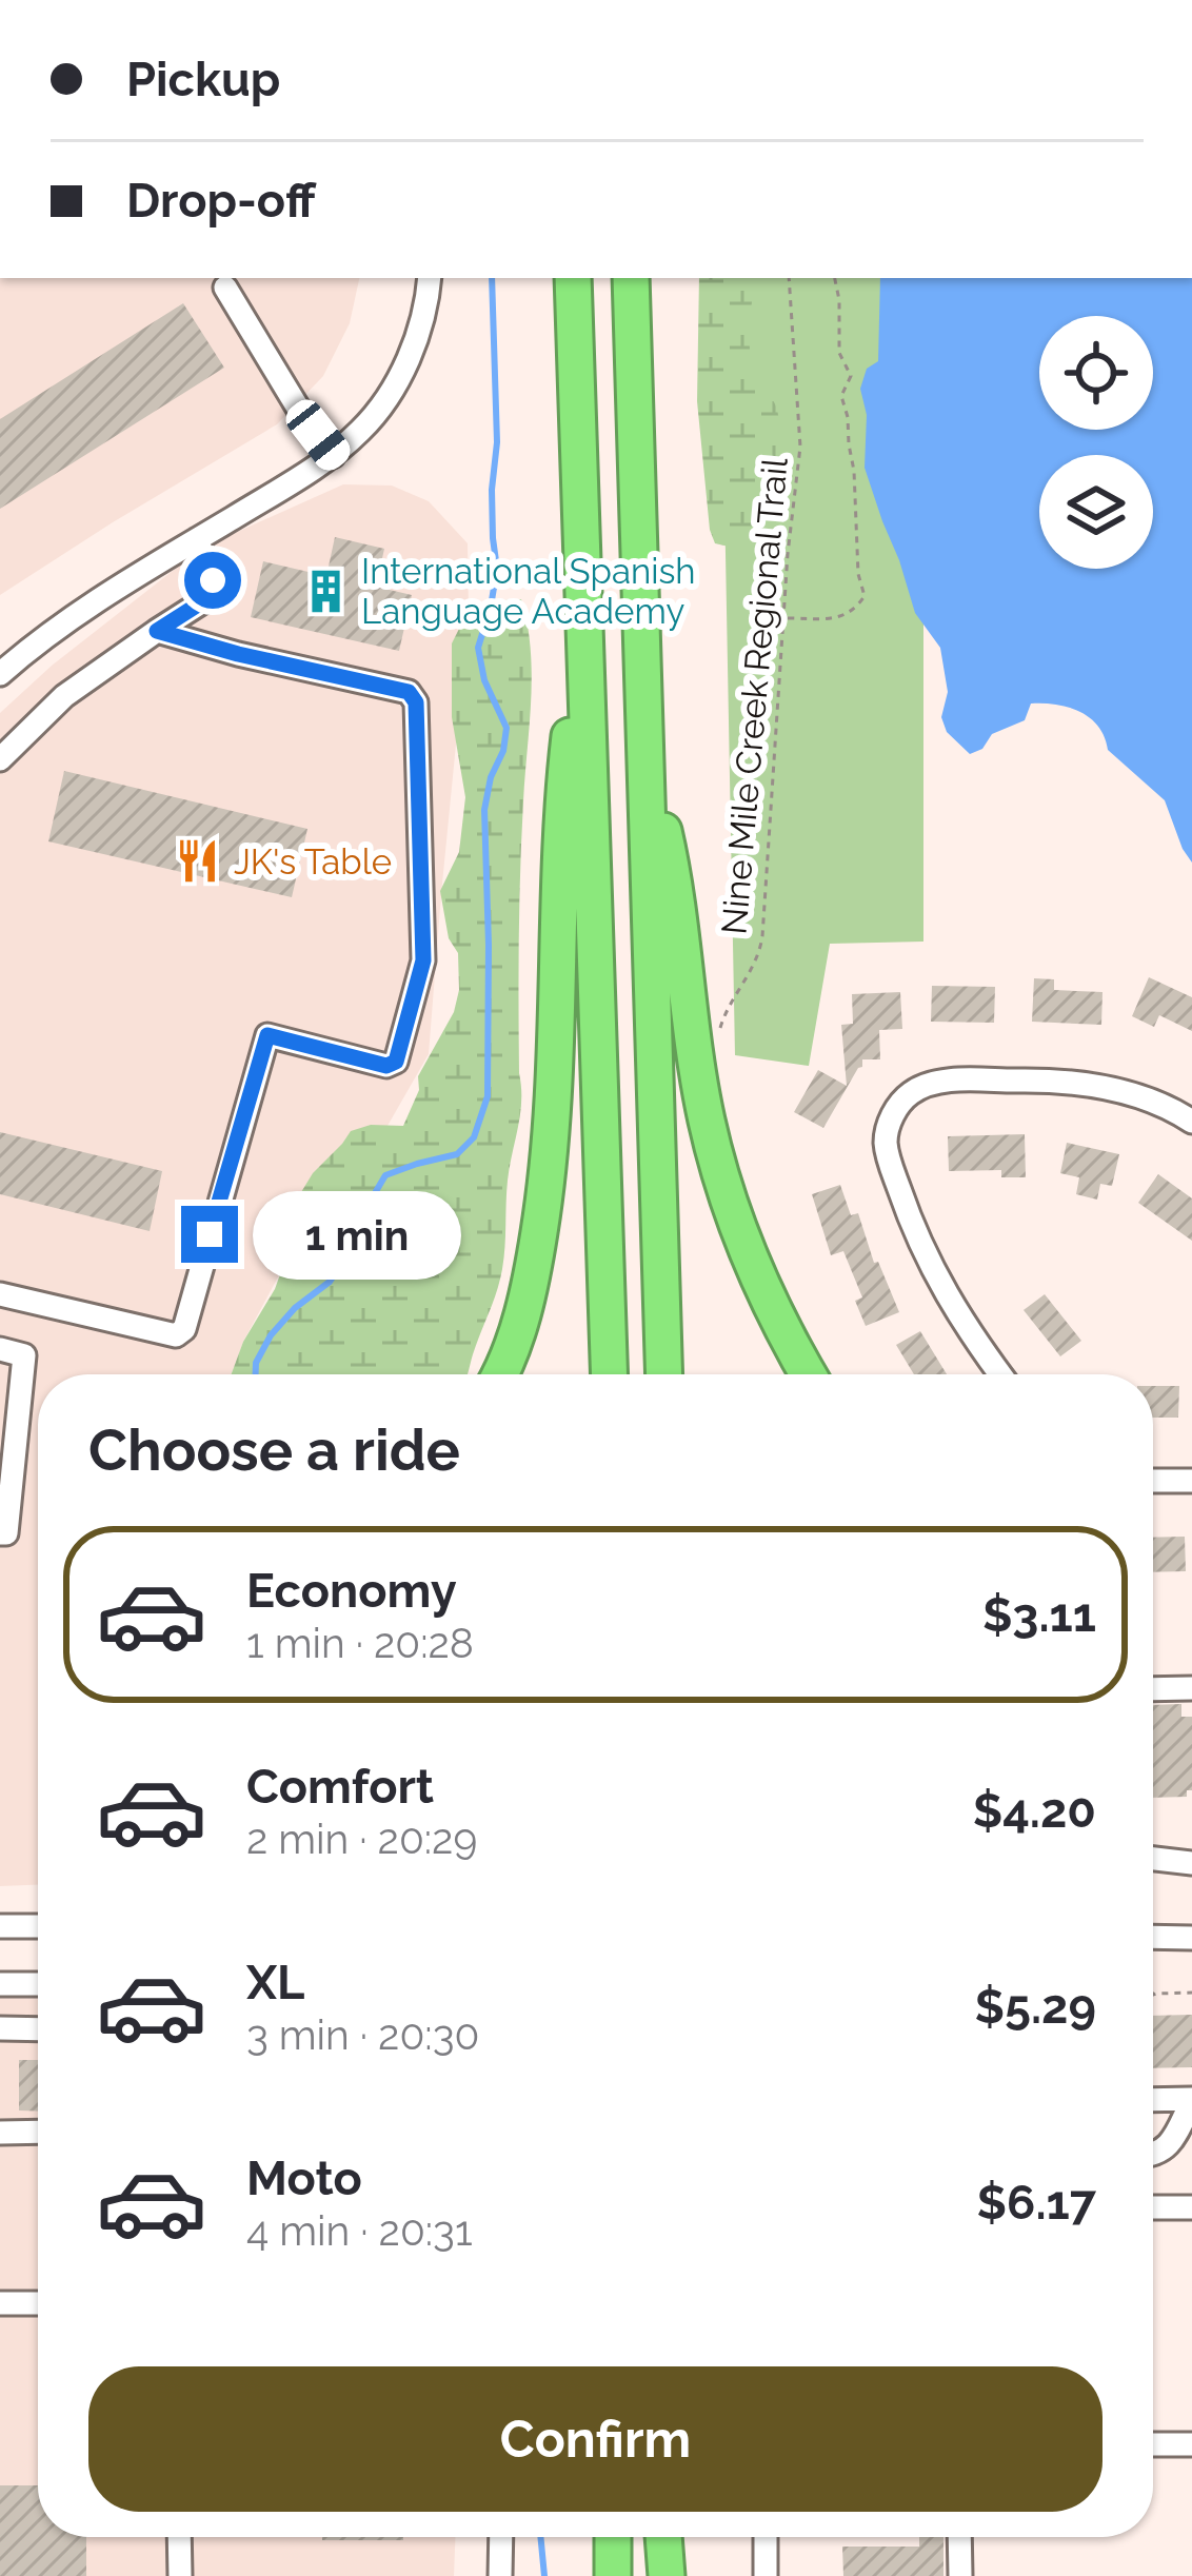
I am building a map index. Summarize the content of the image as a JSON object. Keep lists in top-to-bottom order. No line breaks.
{"streets":{"path":["Nine Mile Creek Regional Trail"]},"places":{"building":["International Spanish Language Academy"],"restaurant":["JK's Table"]},"page":{"banner":["Pickup","Drop-off"],"bubble":"1 min","heading":"Choose a ride","list":[{"name":"Economy","note":"1 min · 20:28","value":"$3.11"},{"name":"Comfort","note":"2 min · 20:29","value":"$4.20"},{"name":"XL","note":"3 min · 20:30","value":"$5.29"},{"name":"Moto","note":"4 min · 20:31","value":"$6.17"}],"buttons":"Confirm"}}
